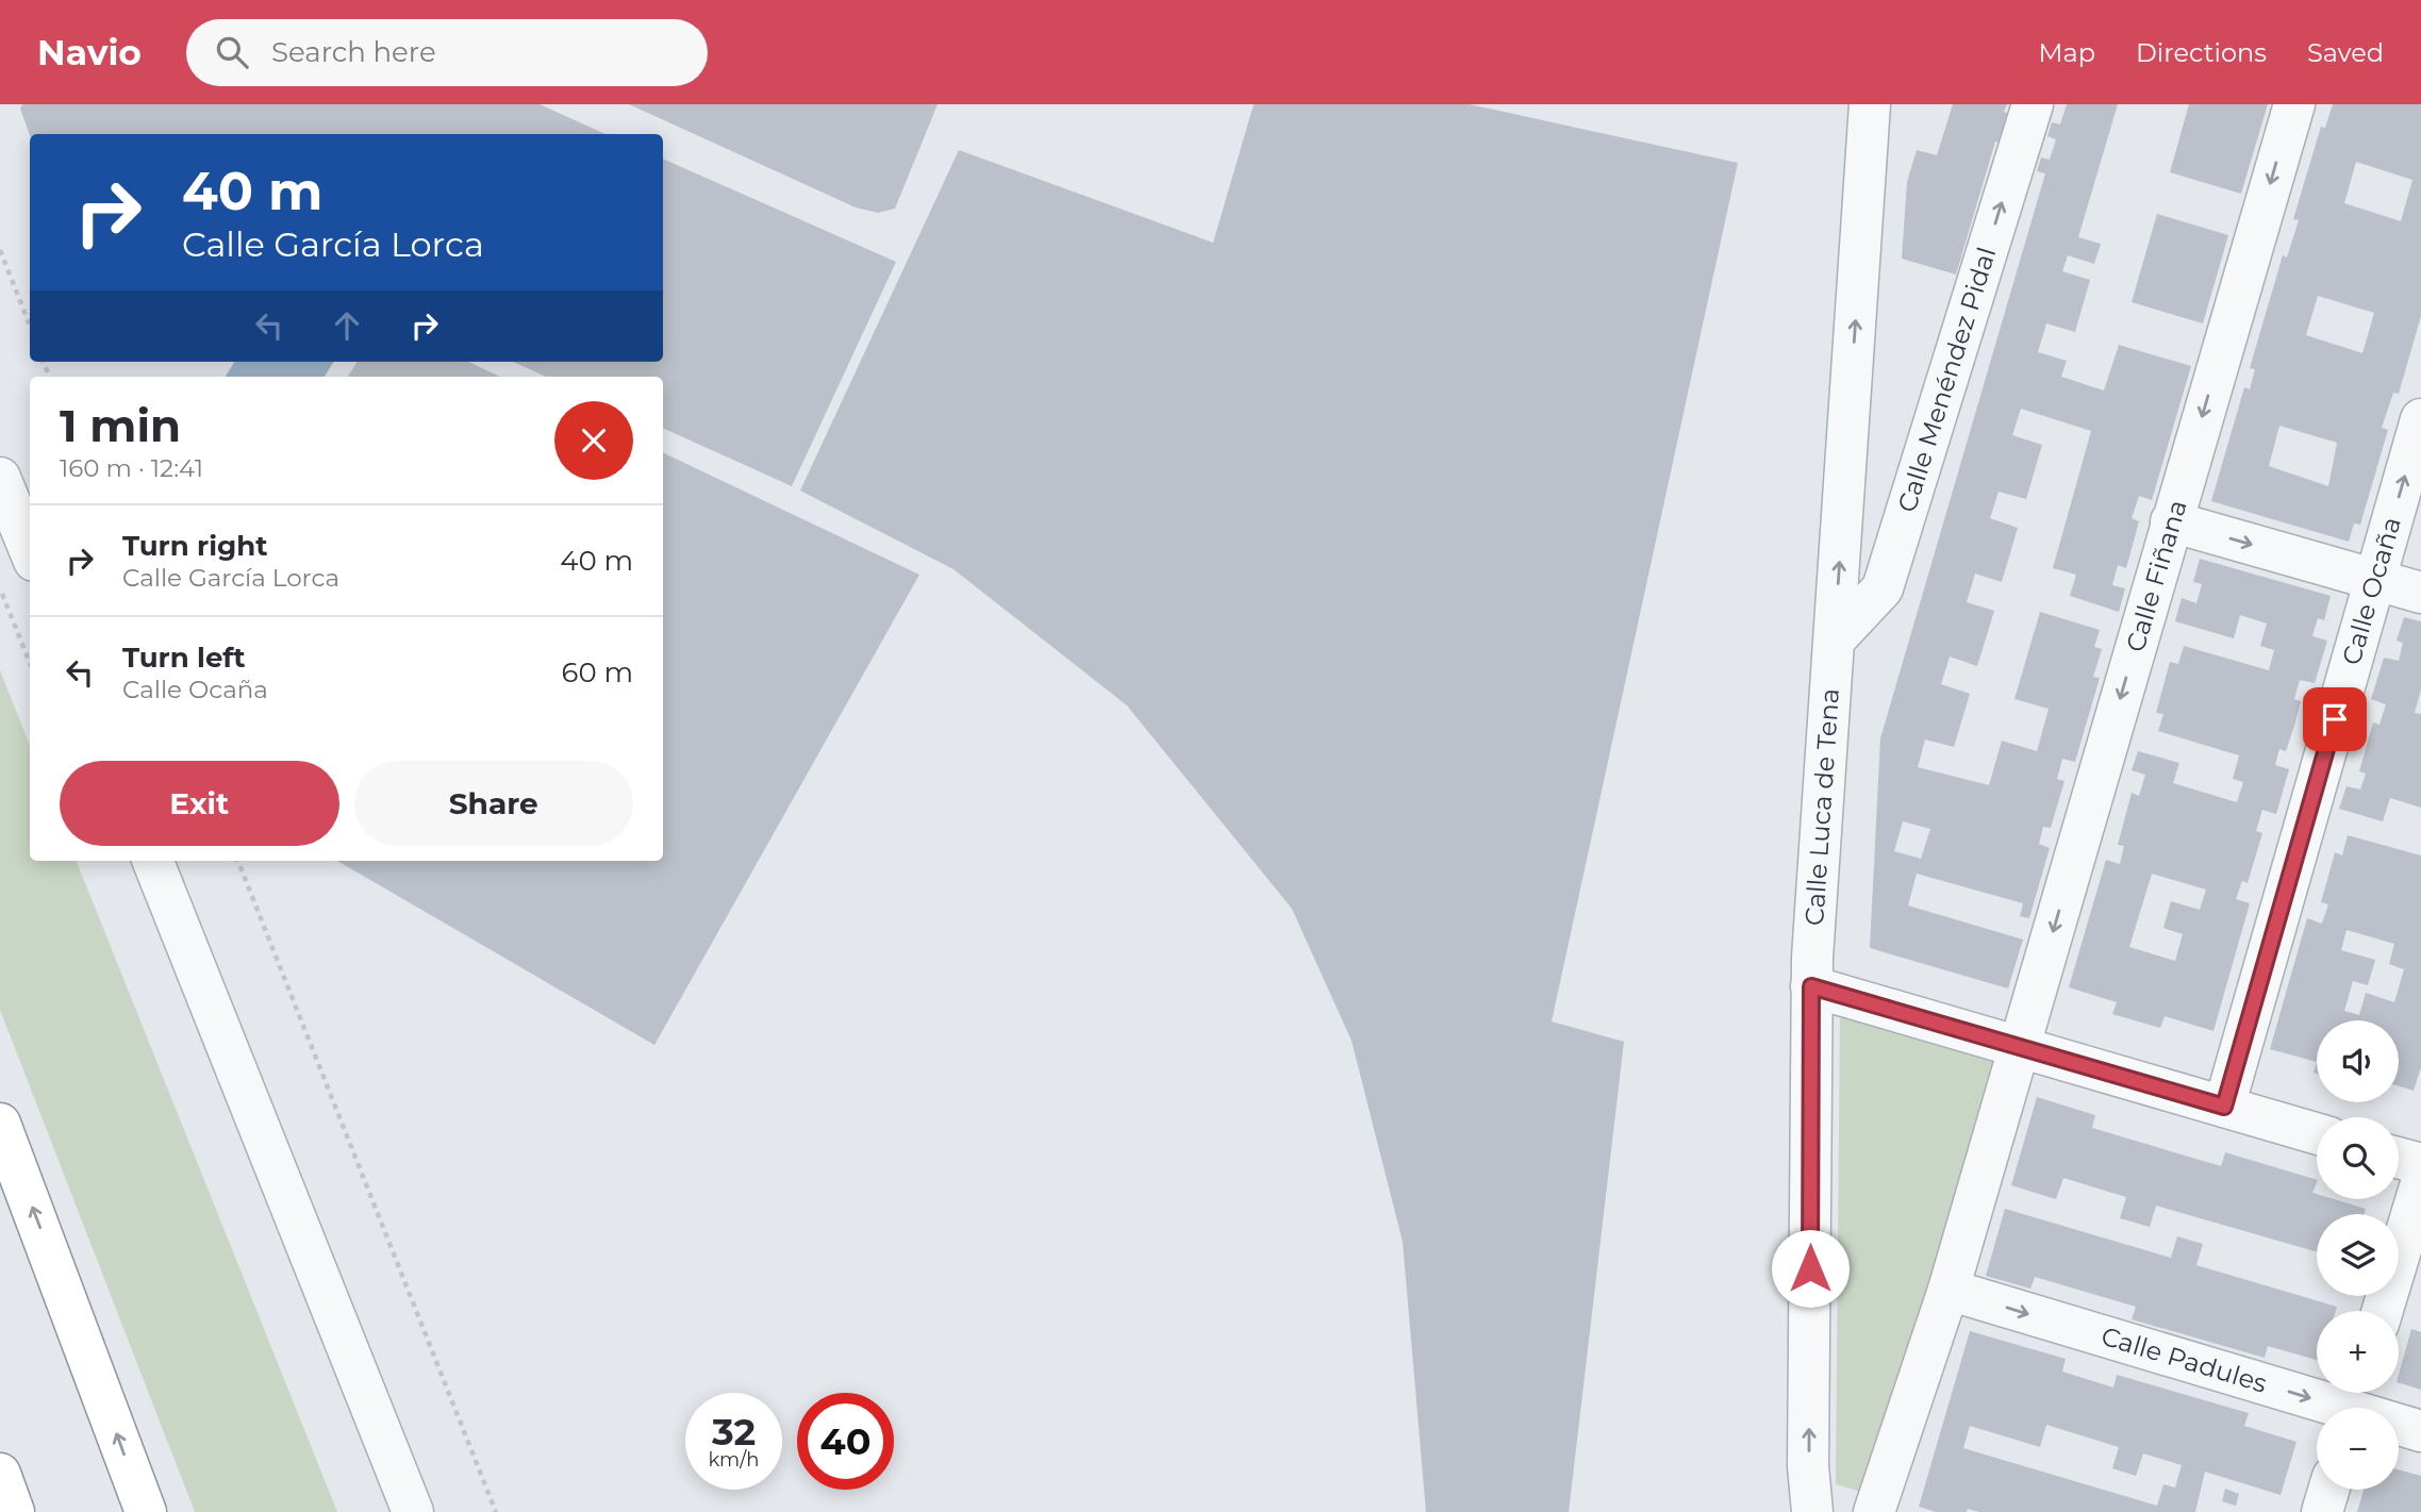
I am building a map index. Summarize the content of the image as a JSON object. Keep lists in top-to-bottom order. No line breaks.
{"streets":{"street":["Calle Menéndez Pidal","Calle Fiñana","Calle Ocaña","Calle Luca de Tena","Calle Padules"]},"crossings":[["Calle Menéndez Pidal","Calle Luca de Tena"],["Calle Fiñana","Calle Padules"]],"one_way":["Calle Menéndez Pidal","Calle Fiñana","Calle Luca de Tena"],"page":{"header":"Navio","search":"Search here","nav":["Map","Directions","Saved"],"turn":["40 m","Calle García Lorca"],"heading":["1 min","160 m · 12:41"],"list":[{"name":"Turn right","note":"Calle García Lorca","value":"40 m"},{"name":"Turn left","note":"Calle Ocaña","value":"60 m"}],"buttons":["Exit","Share"],"map_buttons":["+","−"],"speed":"32 km/h","limit":"40"}}
